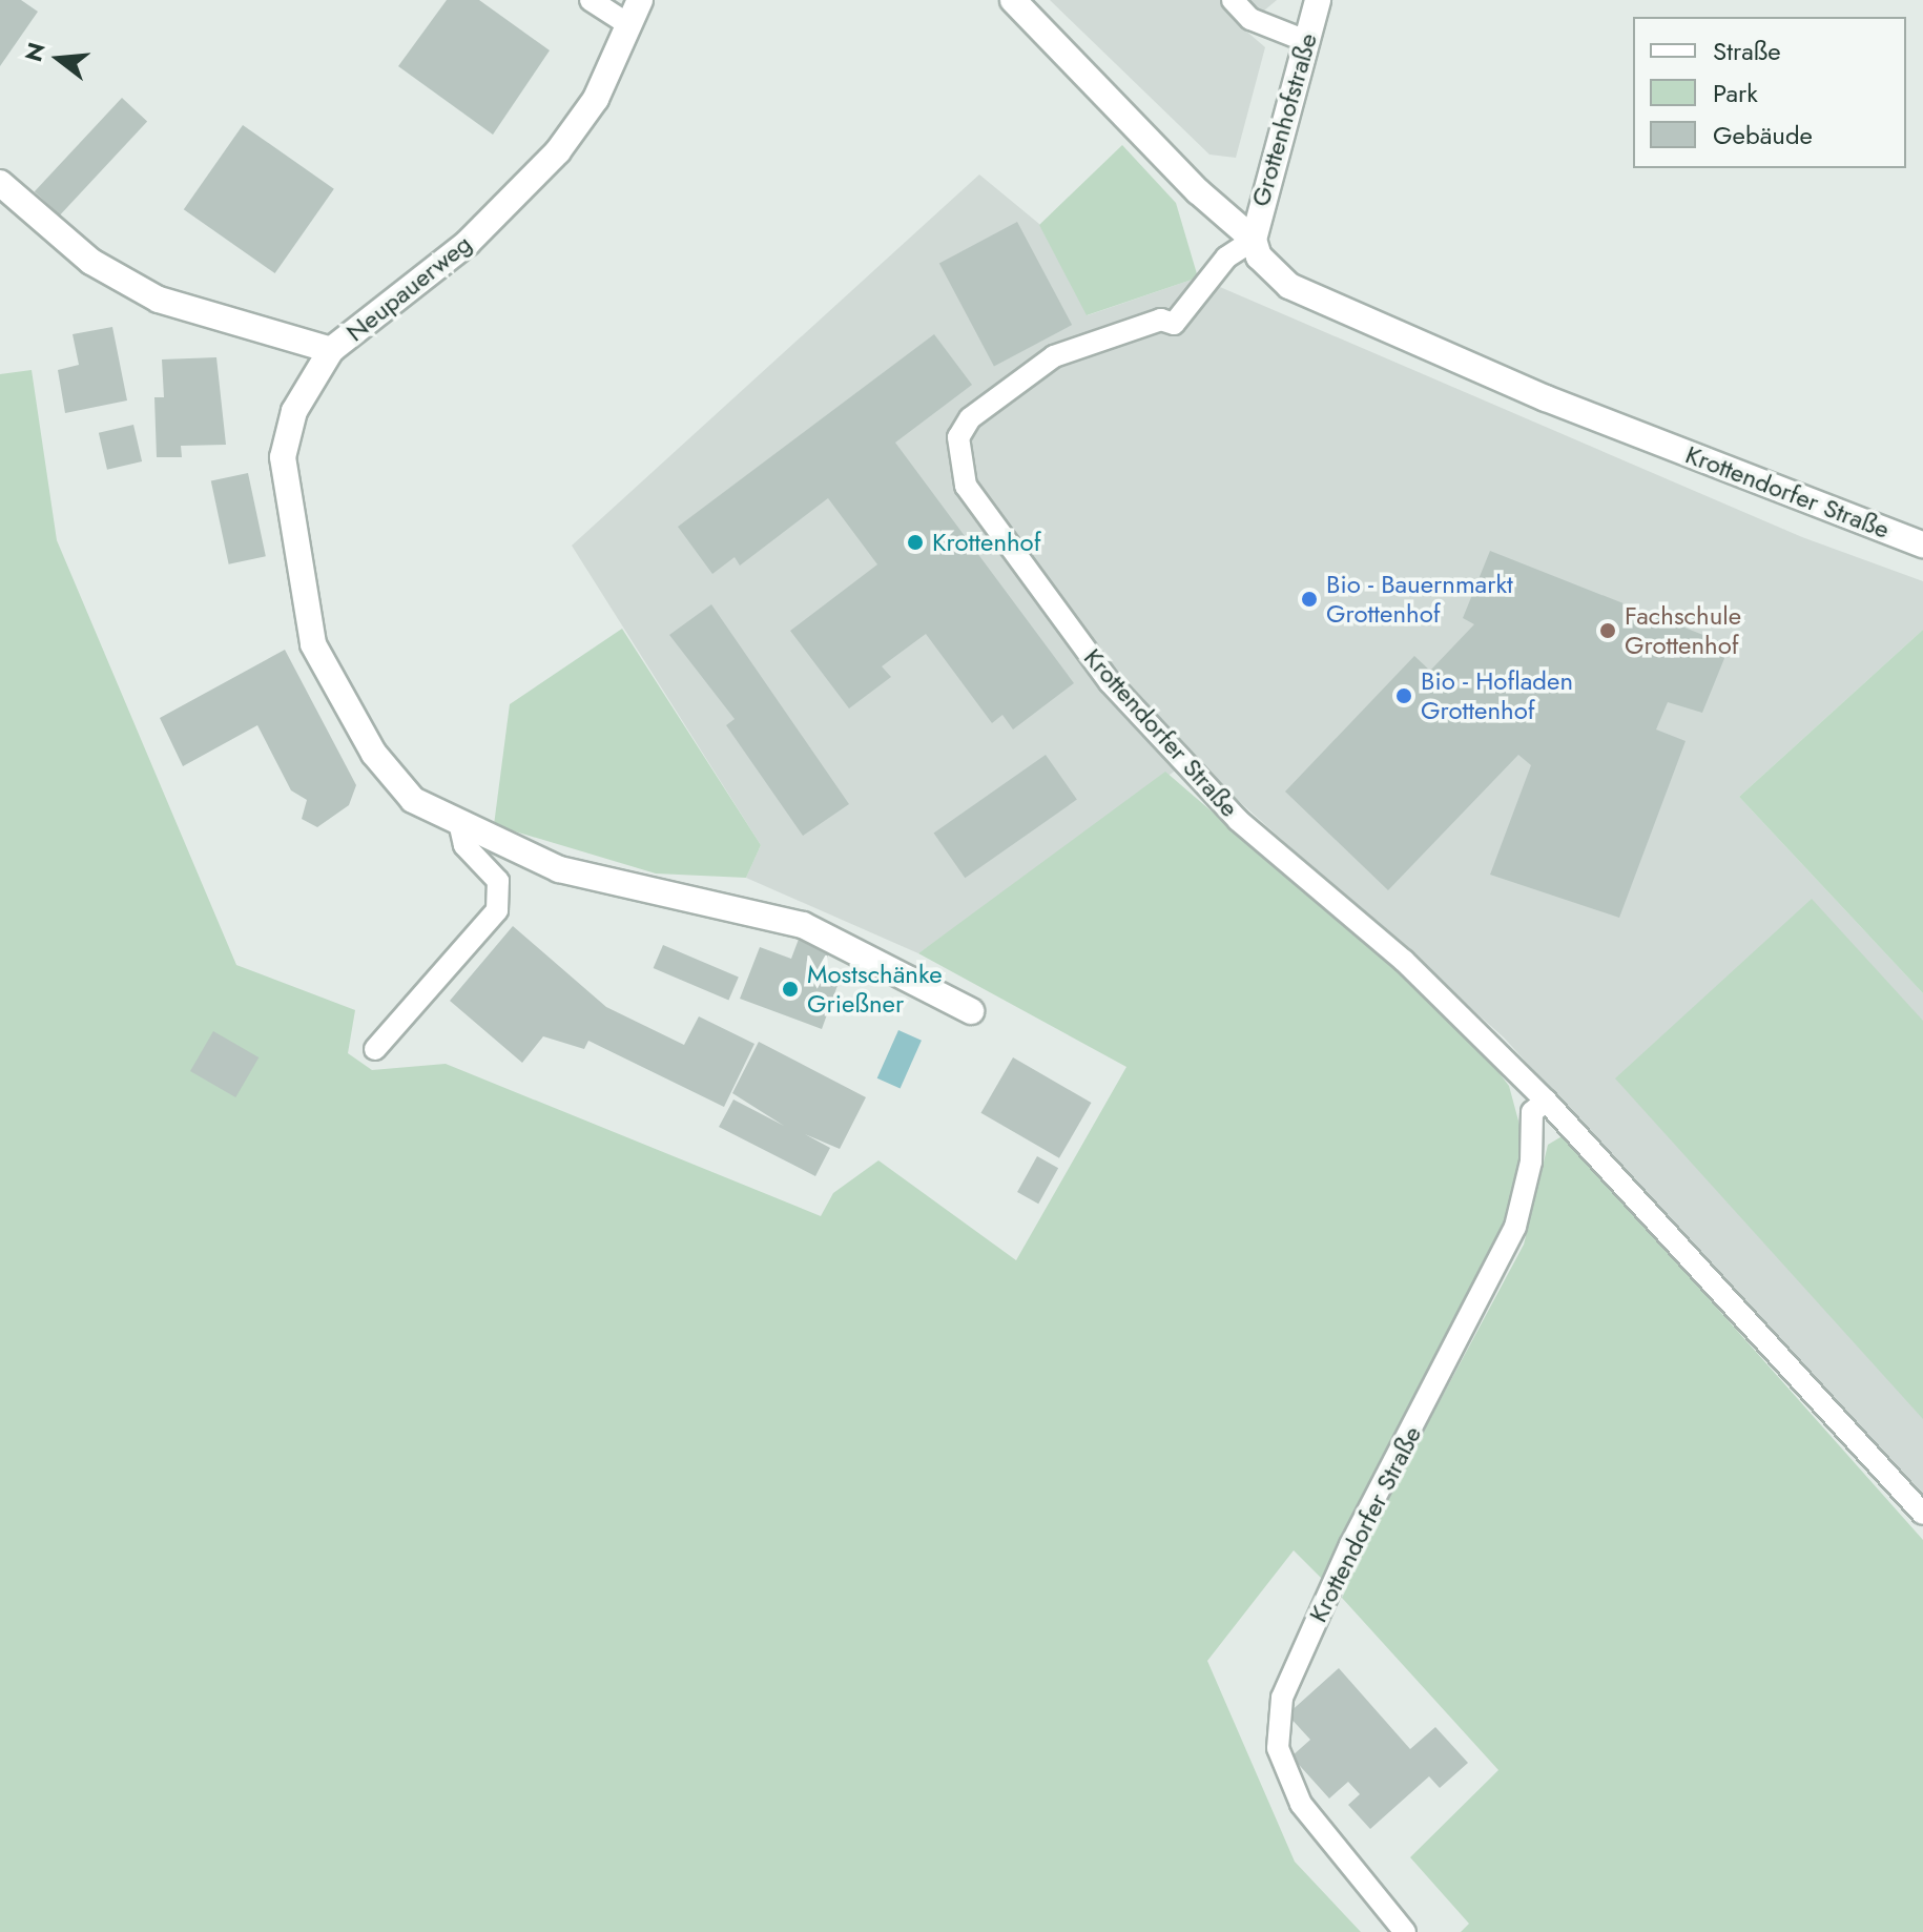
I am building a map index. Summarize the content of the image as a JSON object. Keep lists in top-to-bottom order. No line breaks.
{"streets":{"street":["Grottenhofstraße","Neupauerweg","Krottendorfer Straße"]},"crossings":[["Grottenhofstraße","Krottendorfer Straße"]],"places":["Krottenhof","Bio - Bauernmarkt Grottenhof","Fachschule Grottenhof","Bio - Hofladen Grottenhof","Mostschänke Grießner"],"legend":["Straße","Park","Gebäude"],"north":"left"}
